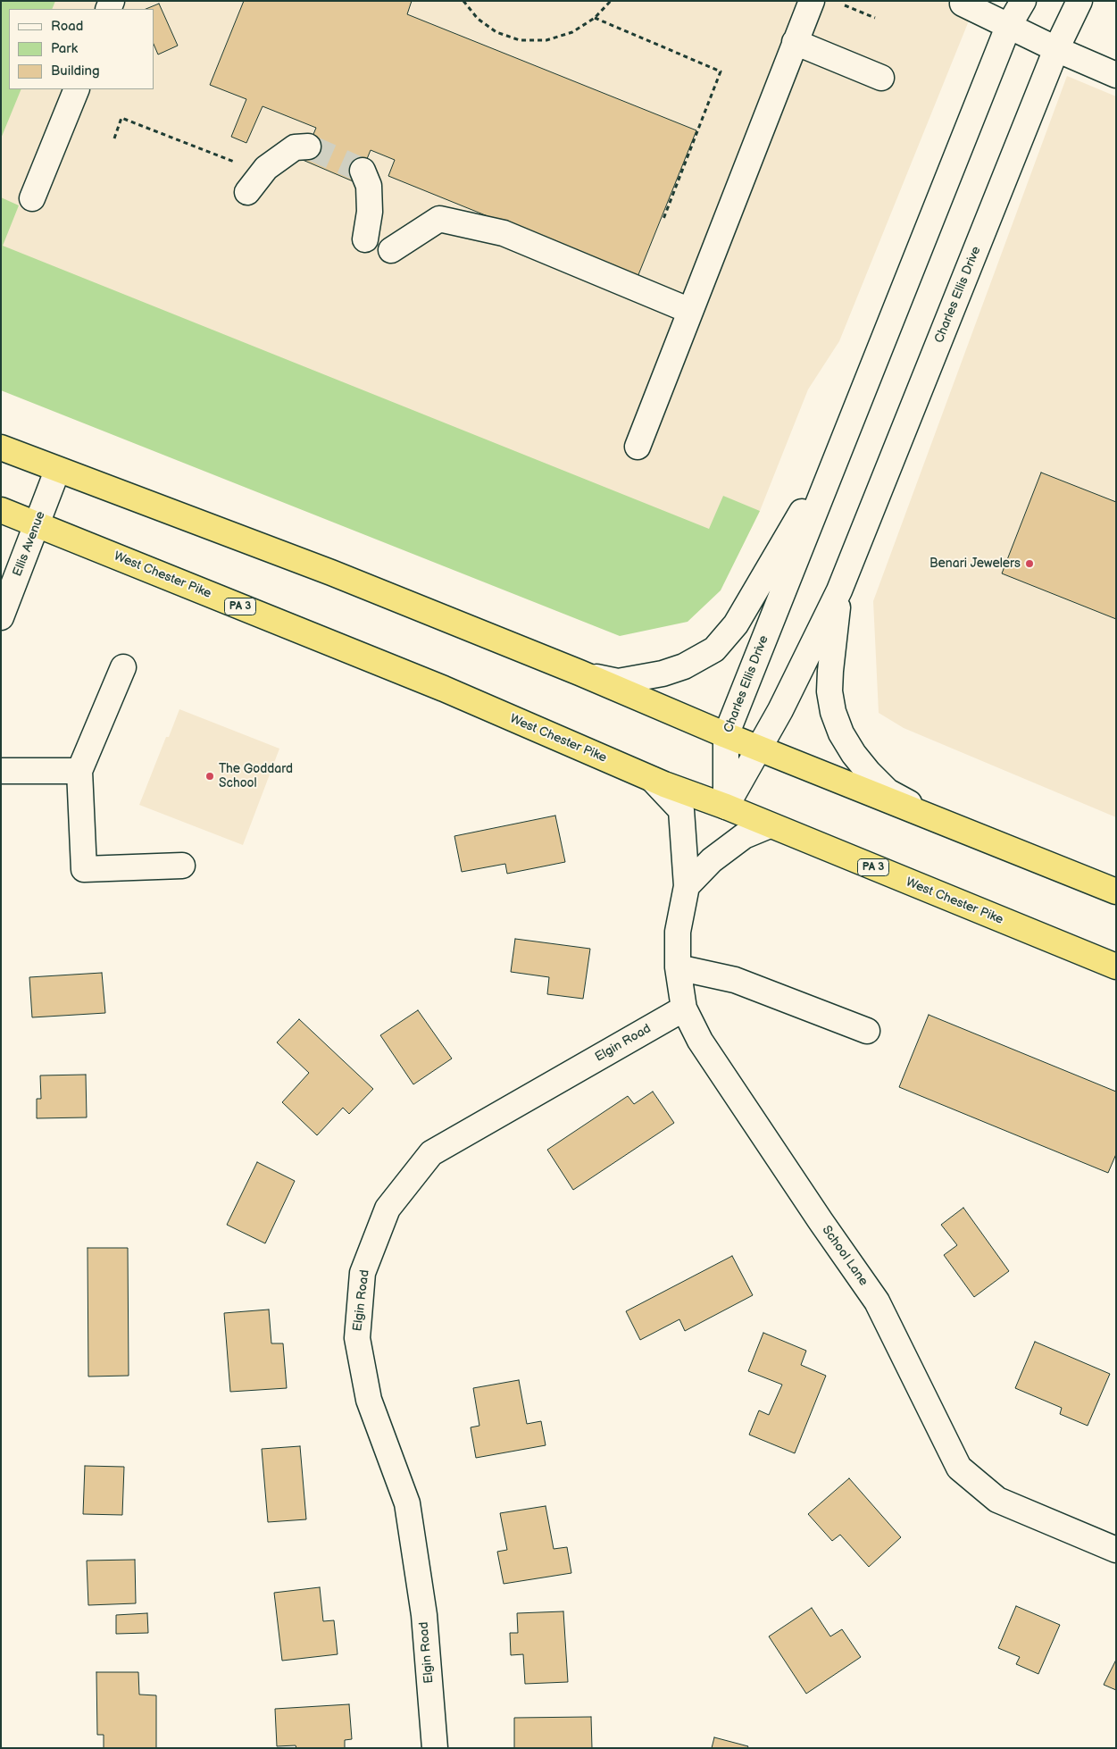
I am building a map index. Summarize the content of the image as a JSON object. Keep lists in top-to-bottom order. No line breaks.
{"streets":{"highway":["West Chester Pike","PA 3"],"street":["Charles Ellis Drive","Ellis Avenue","Elgin Road","School Lane"]},"crossings":[["Charles Ellis Drive","West Chester Pike"],["Ellis Avenue","West Chester Pike"],["West Chester Pike","School Lane"],["Elgin Road","School Lane"]],"places":["Benari Jewelers","The Goddard School"],"legend":["Road","Park","Building"]}
